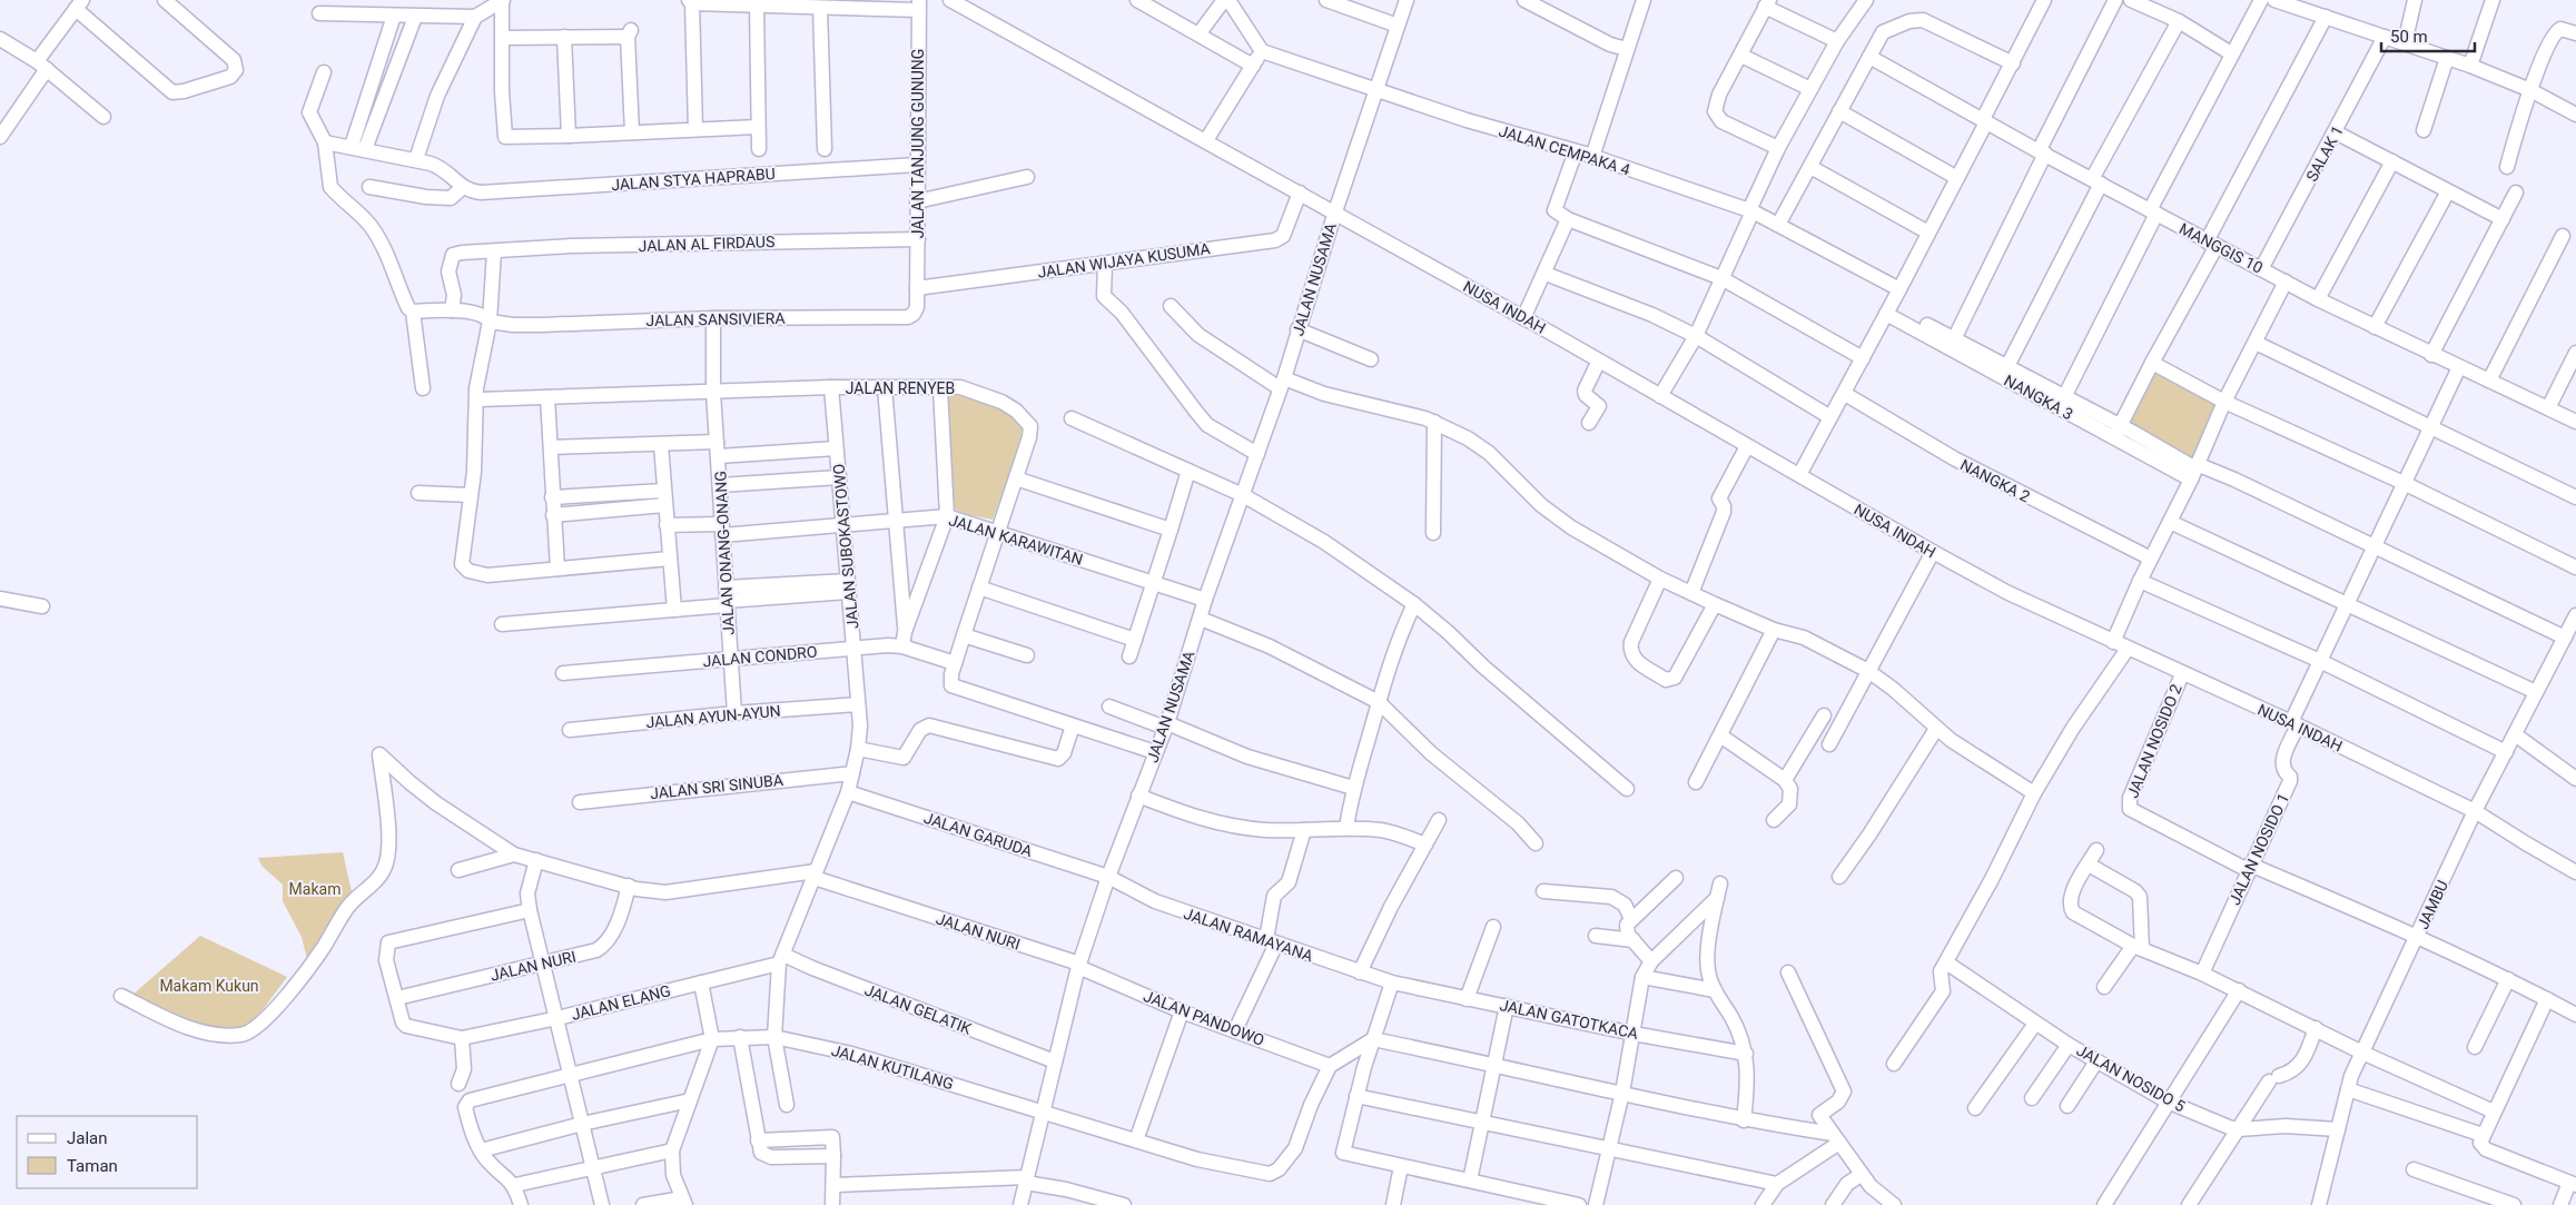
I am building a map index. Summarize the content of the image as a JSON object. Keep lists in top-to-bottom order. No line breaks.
{"streets":{"street":["JALAN TANJUNG GUNUNG","JALAN CEMPAKA 4","SALAK 1","JALAN STYA HAPRABU","JALAN AL FIRDAUS","MANGGIS 10","JALAN WIJAYA KUSUMA","JALAN NUSAMA","NUSA INDAH","JALAN SANSIVIERA","JALAN RENYEB","NANGKA 3","NANGKA 2","JALAN KARAWITAN","JALAN SUBOKASTOWO","JALAN ONANG-ONANG","JALAN CONDRO","JALAN AYUN-AYUN","JALAN NOSIDO 2","JALAN SRI SINUBA","JALAN GARUDA","JALAN NOSIDO 1","JAMBU","JALAN NURI","JALAN RAMAYANA","JALAN ELANG","JALAN GELATIK","JALAN PANDOWO","JALAN GATOTKACA","JALAN KUTILANG","JALAN NOSIDO 5"]},"crossings":[["JALAN TANJUNG GUNUNG","JALAN STYA HAPRABU"],["JALAN TANJUNG GUNUNG","JALAN AL FIRDAUS"],["JALAN TANJUNG GUNUNG","JALAN WIJAYA KUSUMA"],["JALAN TANJUNG GUNUNG","JALAN SANSIVIERA"],["JALAN CEMPAKA 4","JALAN NUSAMA"],["SALAK 1","MANGGIS 10"],["JALAN AL FIRDAUS","JALAN SANSIVIERA"],["MANGGIS 10","JALAN NOSIDO 1"],["JALAN WIJAYA KUSUMA","NUSA INDAH"],["JALAN WIJAYA KUSUMA","JALAN SANSIVIERA"],["JALAN NUSAMA","NUSA INDAH"],["JALAN NUSAMA","JALAN KARAWITAN"],["JALAN NUSAMA","JALAN GARUDA"],["JALAN NUSAMA","JALAN NURI"],["JALAN NUSAMA","JALAN RAMAYANA"],["JALAN NUSAMA","JALAN GELATIK"],["JALAN NUSAMA","JALAN PANDOWO"],["JALAN NUSAMA","JALAN KUTILANG"],["NUSA INDAH","JALAN NOSIDO 2"],["NUSA INDAH","JALAN NOSIDO 1"],["NUSA INDAH","JAMBU"],["JALAN SANSIVIERA","JALAN ONANG-ONANG"],["JALAN RENYEB","JALAN KARAWITAN"],["JALAN RENYEB","JALAN SUBOKASTOWO"],["JALAN RENYEB","JALAN ONANG-ONANG"],["JALAN RENYEB","JALAN CONDRO"],["JALAN KARAWITAN","JALAN SUBOKASTOWO"],["JALAN KARAWITAN","JALAN ONANG-ONANG"],["JALAN SUBOKASTOWO","JALAN CONDRO"],["JALAN SUBOKASTOWO","JALAN AYUN-AYUN"],["JALAN SUBOKASTOWO","JALAN SRI SINUBA"],["JALAN SUBOKASTOWO","JALAN GARUDA"],["JALAN SUBOKASTOWO","JALAN NURI"],["JALAN SUBOKASTOWO","JALAN ELANG"],["JALAN SUBOKASTOWO","JALAN GELATIK"],["JALAN SUBOKASTOWO","JALAN KUTILANG"],["JALAN ONANG-ONANG","JALAN CONDRO"],["JALAN ONANG-ONANG","JALAN AYUN-AYUN"],["JALAN NOSIDO 2","JALAN NOSIDO 1"],["JALAN GARUDA","JALAN RAMAYANA"],["JAMBU","JALAN NOSIDO 5"],["JALAN NURI","JALAN PANDOWO"],["JALAN RAMAYANA","JALAN GATOTKACA"],["JALAN ELANG","JALAN GELATIK"],["JALAN PANDOWO","JALAN KUTILANG"]],"parks":["Makam","Makam Kukun"],"legend":["Jalan","Taman"],"scale_bar":"50 m"}
